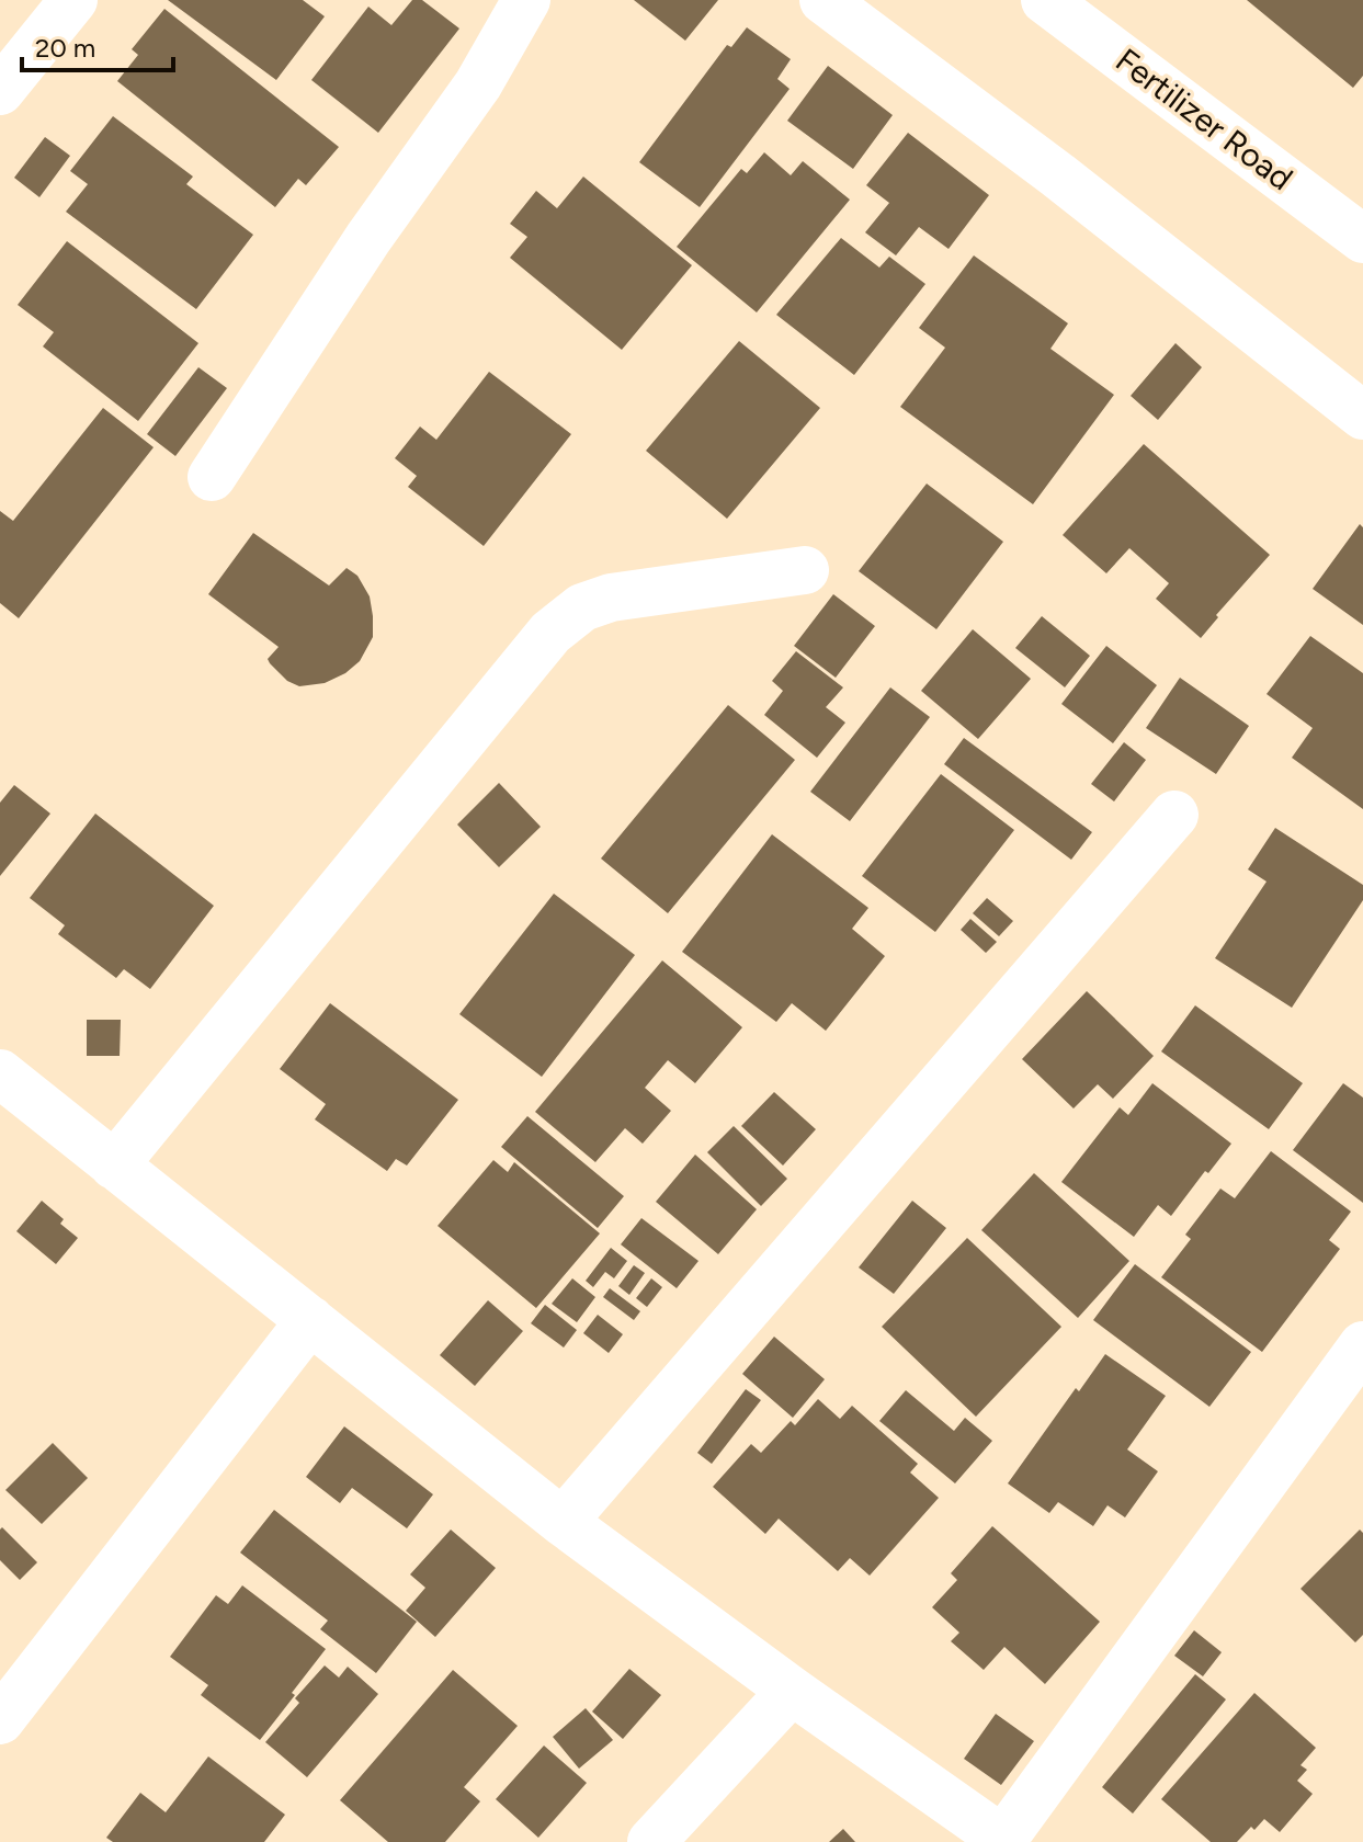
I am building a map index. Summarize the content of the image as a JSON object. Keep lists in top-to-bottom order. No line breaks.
{"streets":{"street":["Fertilizer Road"]},"scale_bar":"20 m"}
